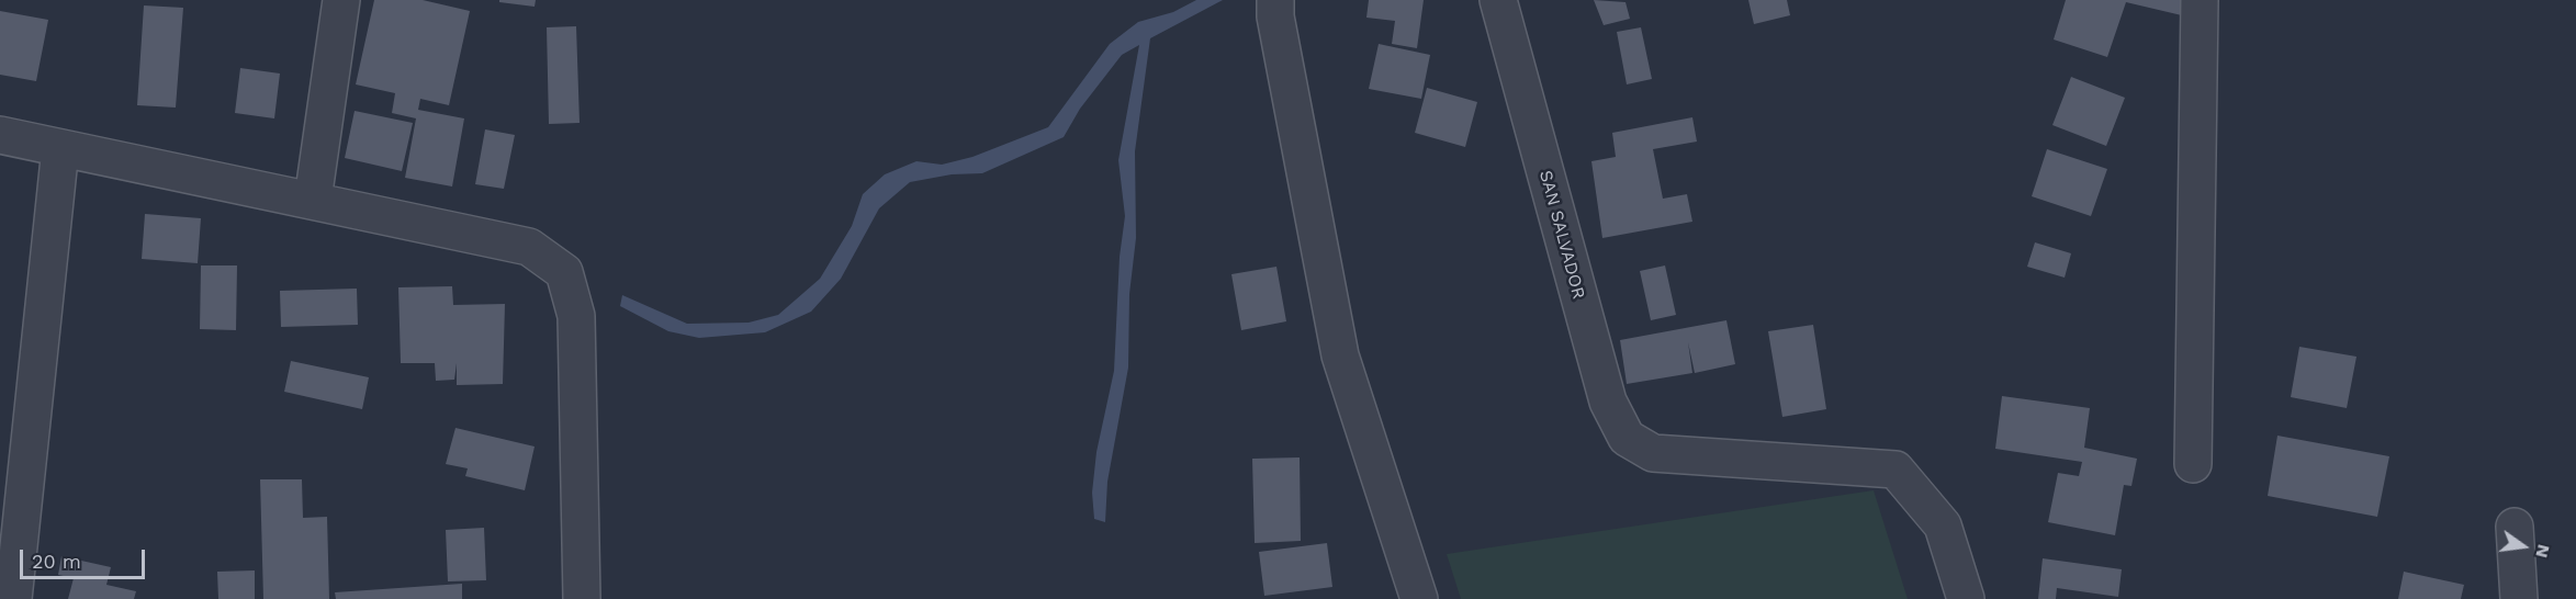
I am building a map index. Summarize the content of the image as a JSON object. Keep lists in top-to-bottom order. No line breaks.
{"streets":{"street":["SAN SALVADOR"]},"scale_bar":"20 m","north":"right"}
